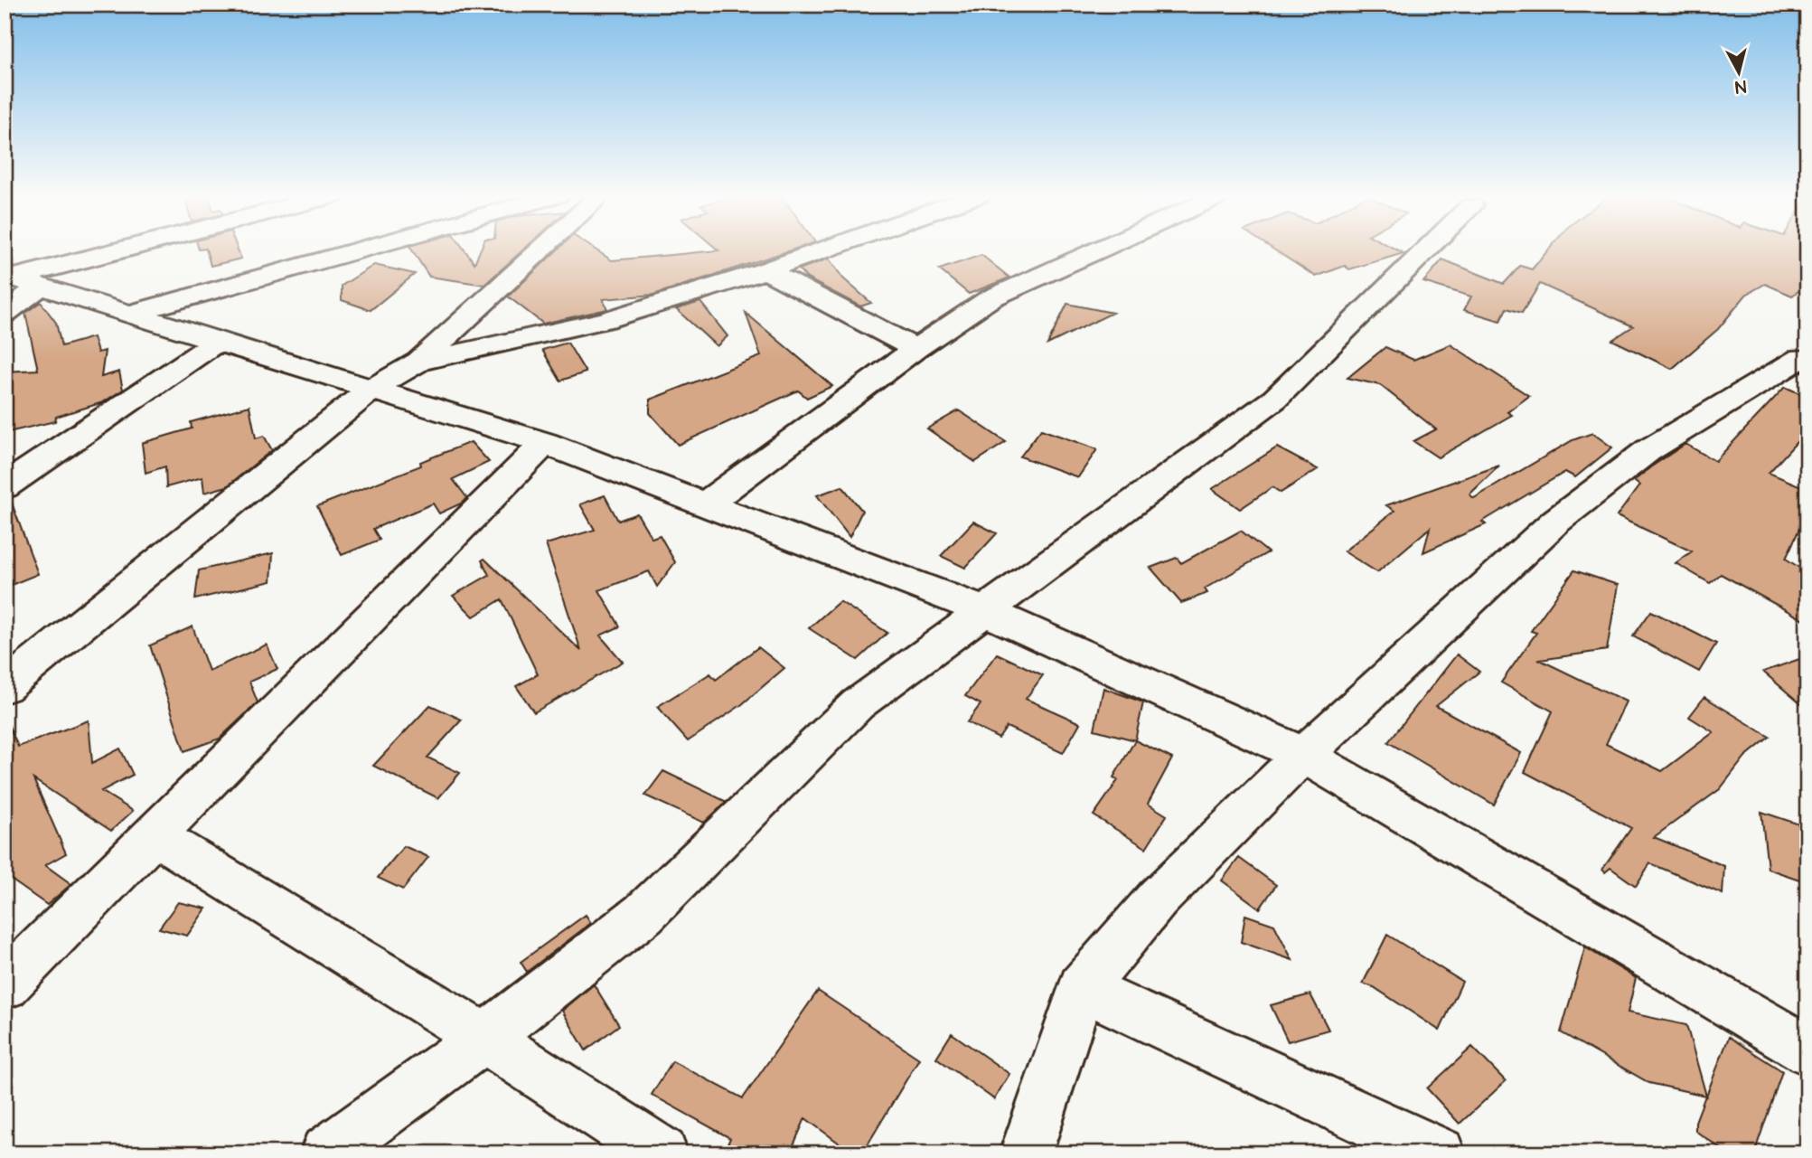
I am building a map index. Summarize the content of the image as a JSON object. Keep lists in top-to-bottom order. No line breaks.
{"north":"bottom"}
